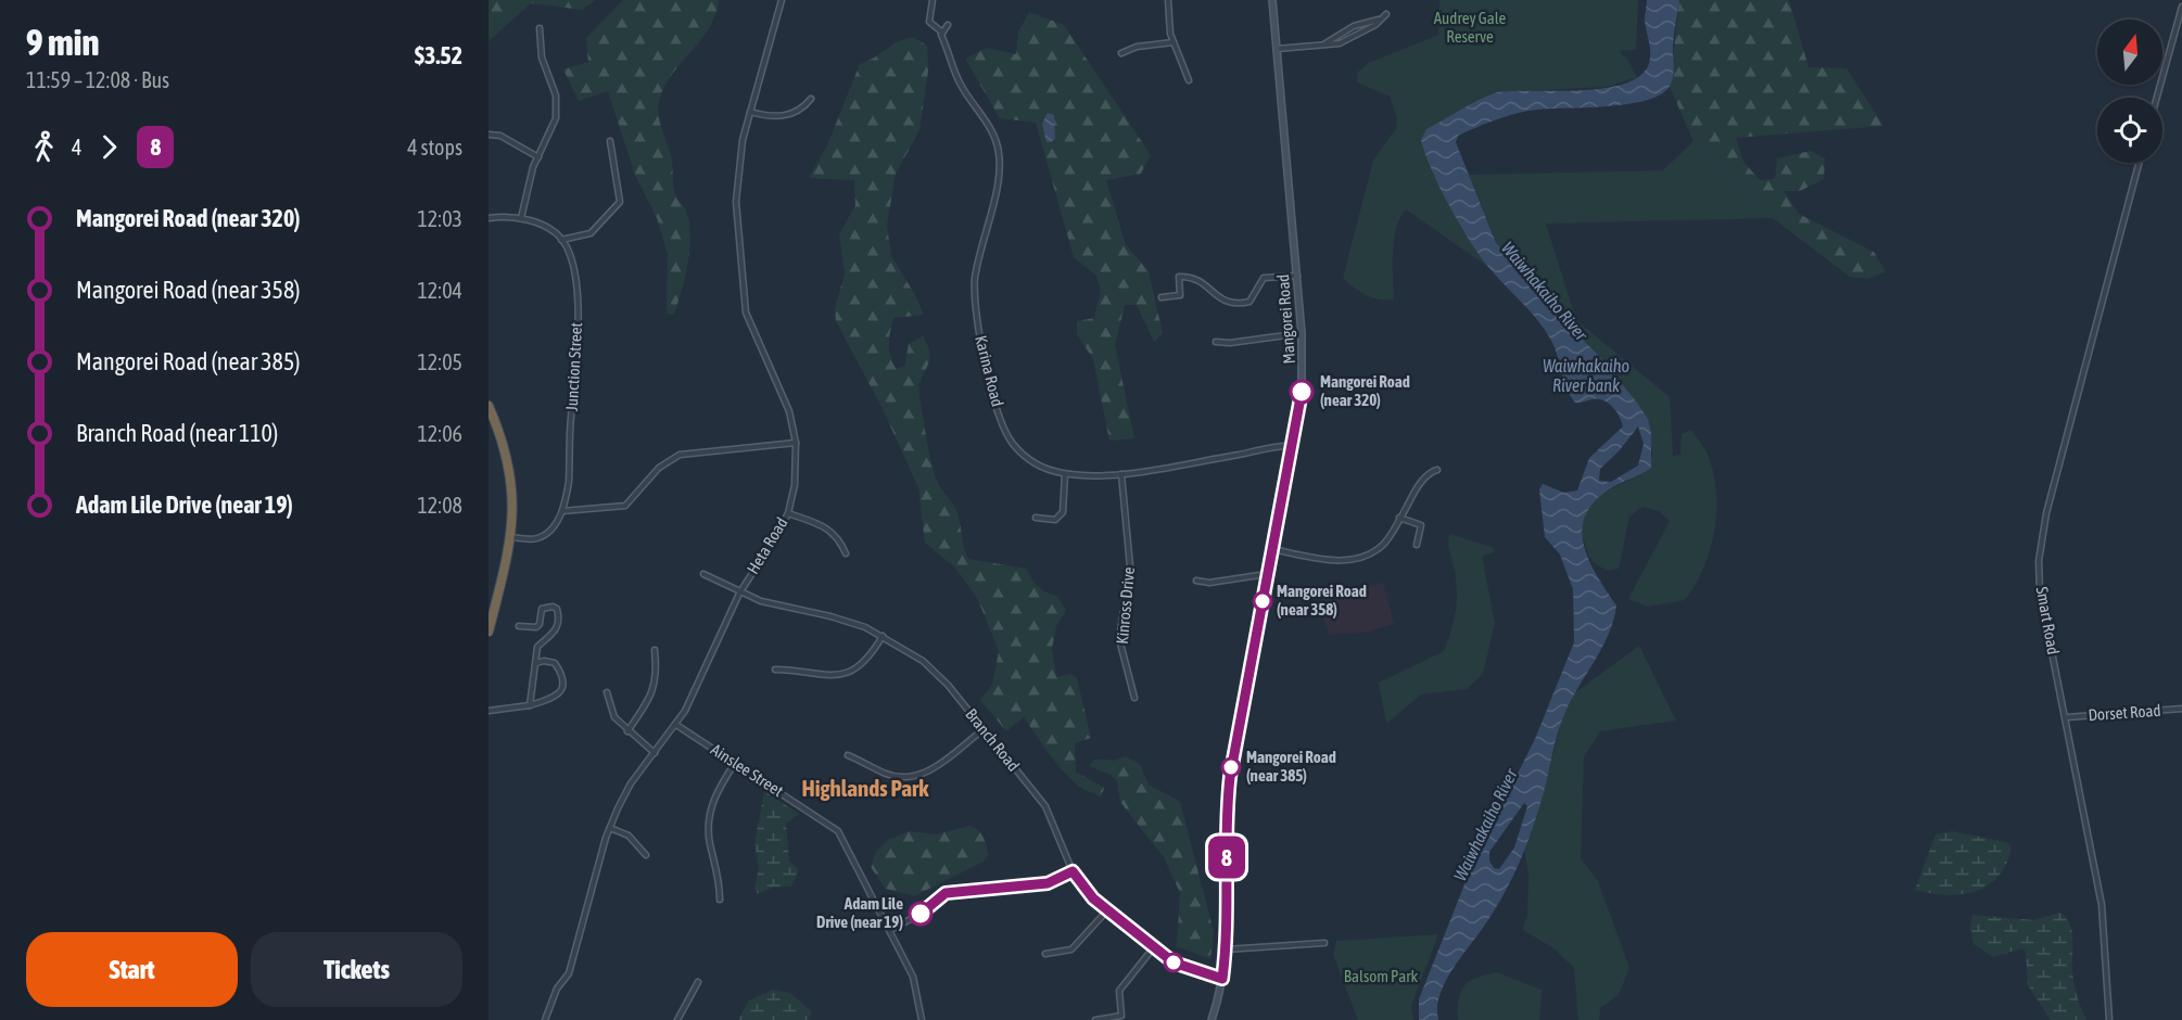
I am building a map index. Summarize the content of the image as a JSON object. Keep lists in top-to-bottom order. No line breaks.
{"streets":{"street":["Mangorei Road","Junction Street","Karina Road","Heta Road","Kinross Drive","Smart Road","Dorset Road","Branch Road","Ainslee Street"]},"crossings":[["Mangorei Road","Karina Road"],["Mangorei Road","Branch Road"],["Karina Road","Kinross Drive"],["Heta Road","Branch Road"],["Heta Road","Ainslee Street"],["Smart Road","Dorset Road"]],"districts":["Highlands Park"],"water":["Waiwhakaiho River","Waiwhakaiho River bank"],"parks":["Audrey Gale Reserve","Balsom Park"],"places":["Mangorei Road (near 320)","Mangorei Road (near 358)","Mangorei Road (near 385)","Adam Lile Drive (near 19)"],"lines":["bus line 8"],"north":"top","page":{"heading":["9 min","11:59 – 12:08 · Bus","$3.52"],"on_map":"8","legs":["4","8","4 stops"],"list":[{"name":"Mangorei Road (near 320)","value":"12:03"},{"name":"Mangorei Road (near 358)","value":"12:04"},{"name":"Mangorei Road (near 385)","value":"12:05"},{"name":"Branch Road (near 110)","value":"12:06"},{"name":"Adam Lile Drive (near 19)","value":"12:08"}],"buttons":["Start","Tickets"]}}
